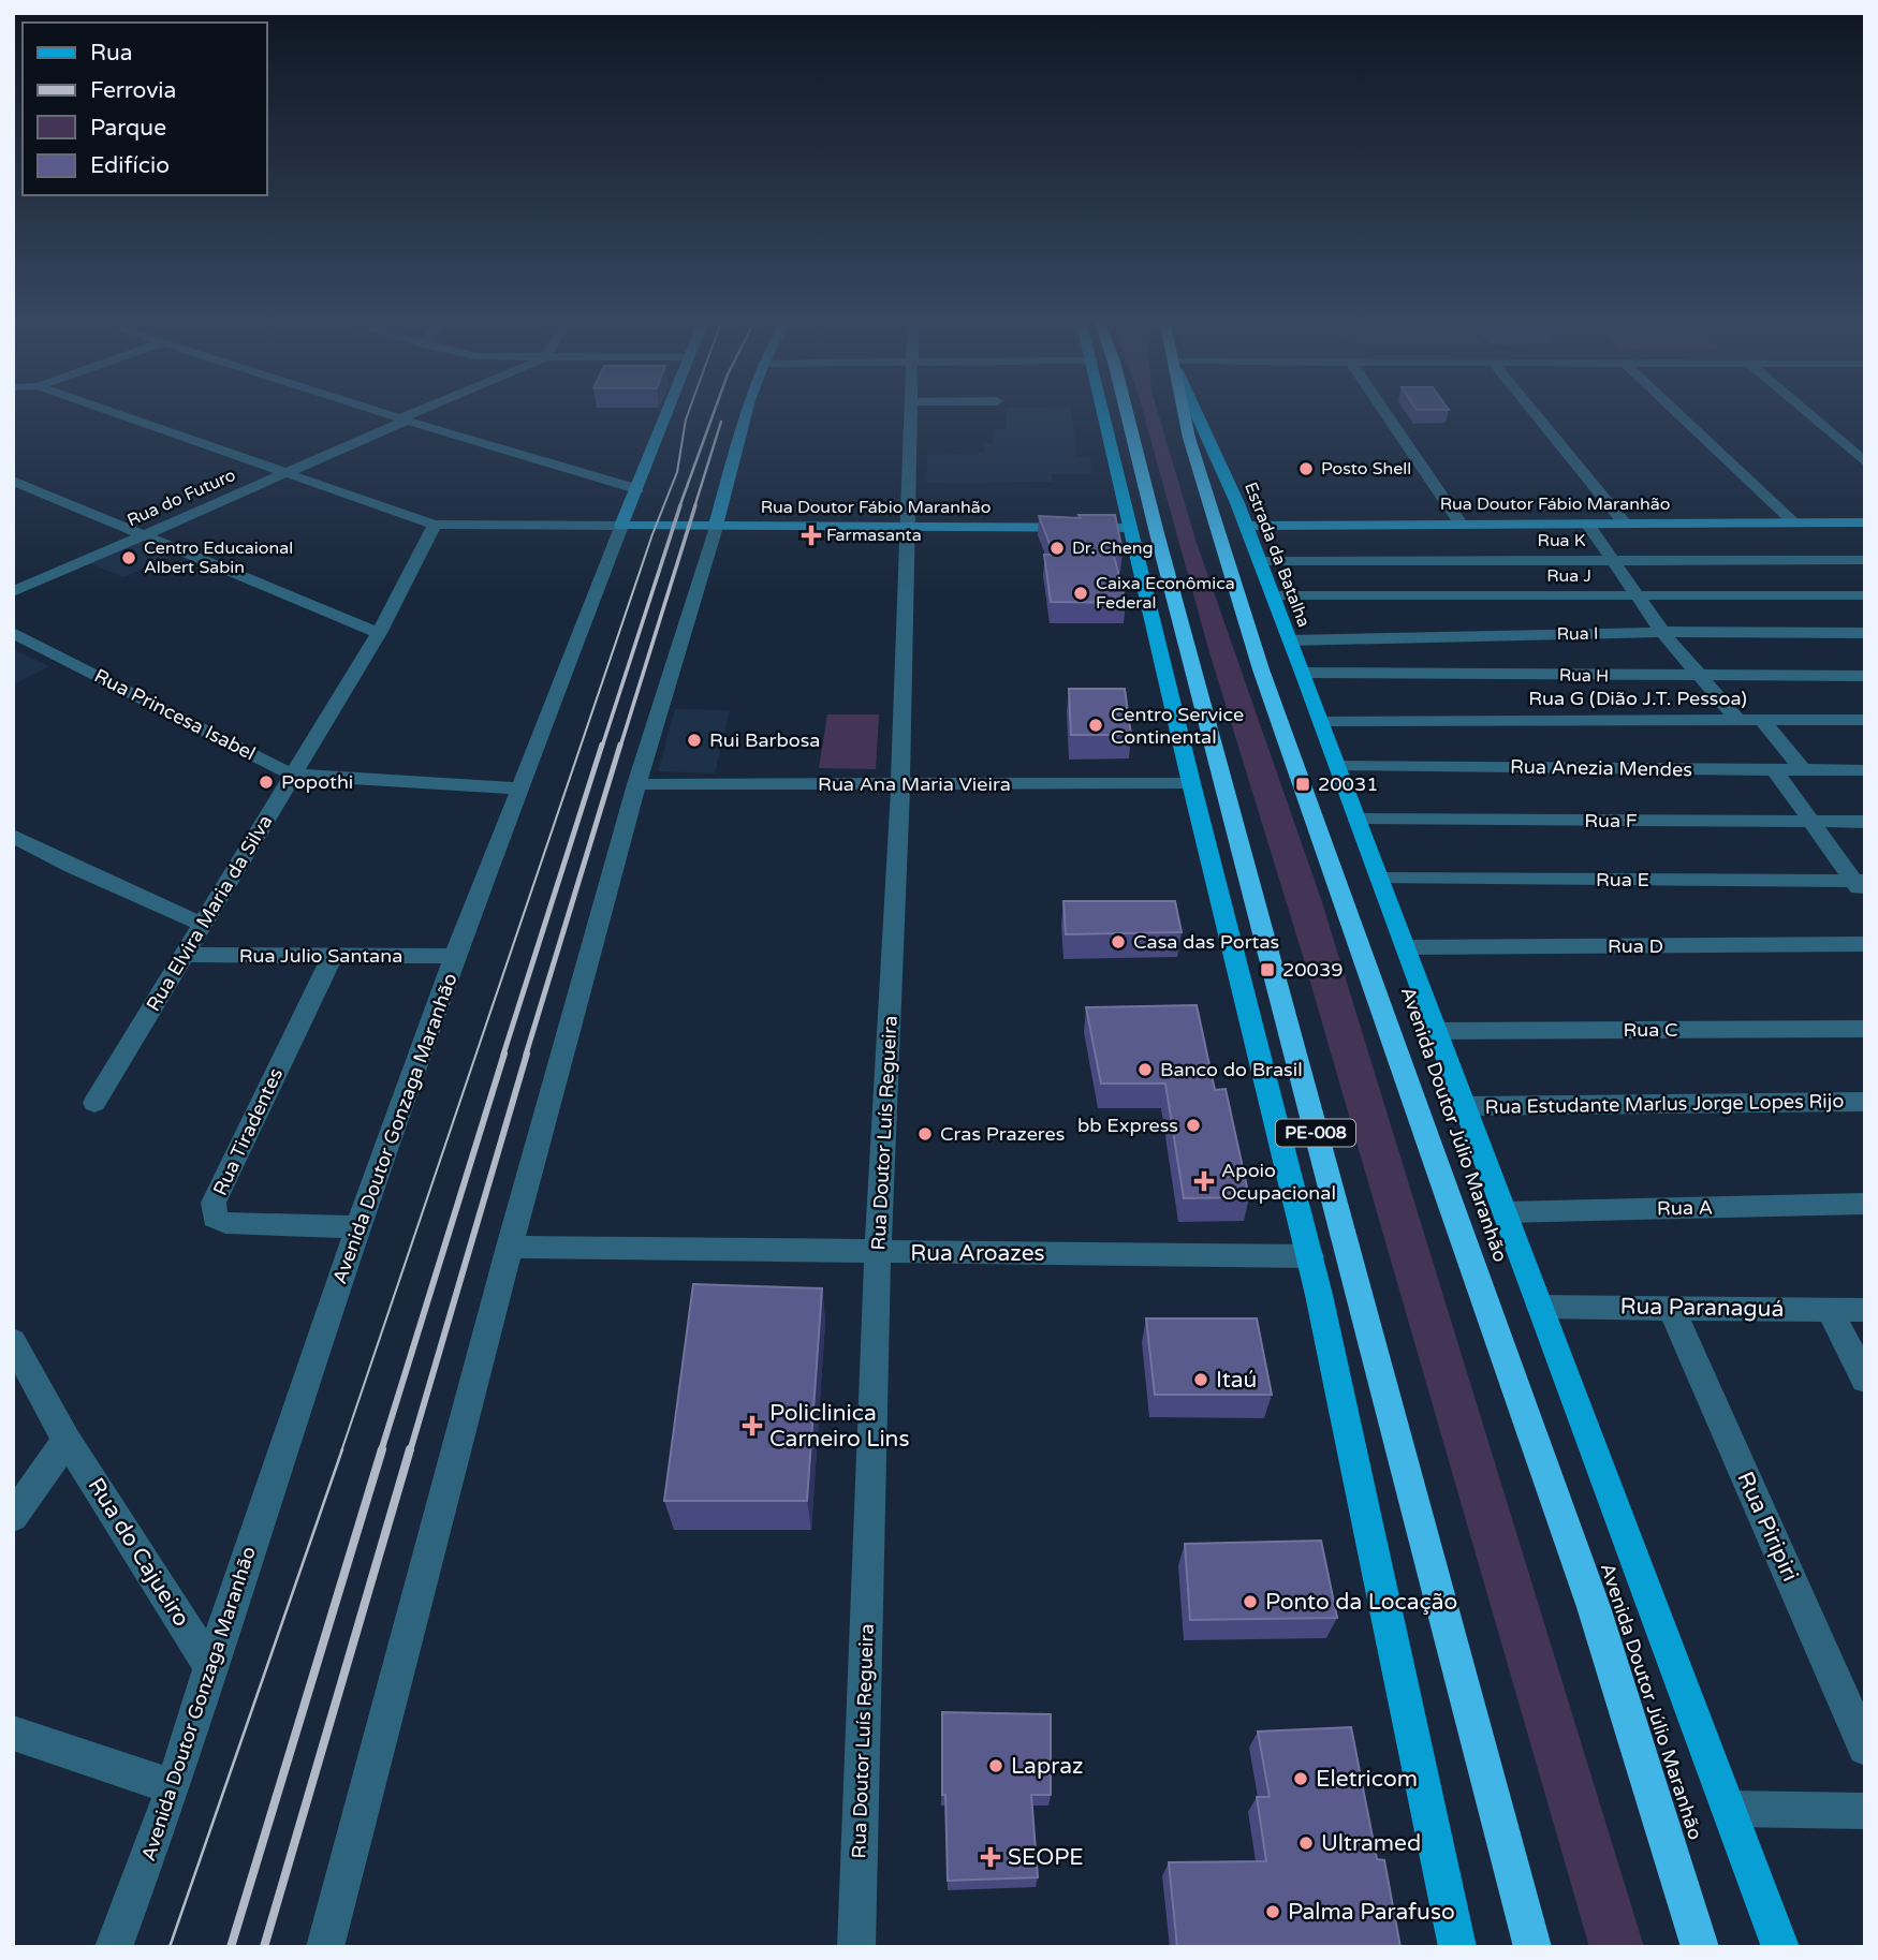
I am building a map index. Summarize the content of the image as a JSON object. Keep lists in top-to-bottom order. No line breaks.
{"streets":{"highway":["Avenida Doutor Júlio Maranhão","PE-008"],"main road":["Estrada da Batalha"],"street":["Rua do Futuro","Rua Doutor Fábio Maranhão","Rua K","Rua J","Rua I","Rua H","Rua G (Dião J.T. Pessoa)","Rua Princesa Isabel","Rua Anezia Mendes","Rua Ana Maria Vieira","Rua F","Rua E","Rua Elvira Maria da Silva","Rua D","Rua Julio Santana","Rua C","Rua Estudante Marlus Jorge Lopes Rijo","Avenida Doutor Gonzaga Maranhão","Rua Tiradentes","Rua Doutor Luís Regueira","Rua A","Rua Aroazes","Rua Paranaguá","Rua Piripiri","Rua do Cajueiro"]},"crossings":[["Rua Doutor Fábio Maranhão","Estrada da Batalha"],["Rua Doutor Fábio Maranhão","Avenida Doutor Gonzaga Maranhão"],["Rua Doutor Fábio Maranhão","Rua Doutor Luís Regueira"],["Rua K","Estrada da Batalha"],["Estrada da Batalha","Rua J"],["Estrada da Batalha","Rua I"],["Estrada da Batalha","Rua H"],["Estrada da Batalha","Avenida Doutor Júlio Maranhão"],["Rua H","Avenida Doutor Júlio Maranhão"],["Rua G (Dião J.T. Pessoa)","Avenida Doutor Júlio Maranhão"],["Rua Princesa Isabel","Rua Elvira Maria da Silva"],["Rua Princesa Isabel","Avenida Doutor Gonzaga Maranhão"],["Rua Anezia Mendes","Avenida Doutor Júlio Maranhão"],["Rua Ana Maria Vieira","Rua Doutor Luís Regueira"],["Rua F","Avenida Doutor Júlio Maranhão"],["Rua E","Avenida Doutor Júlio Maranhão"],["Rua Elvira Maria da Silva","Rua Julio Santana"],["Rua D","Avenida Doutor Júlio Maranhão"],["Rua Julio Santana","Avenida Doutor Gonzaga Maranhão"],["Rua Julio Santana","Rua Tiradentes"],["Rua C","Avenida Doutor Júlio Maranhão"],["Rua Estudante Marlus Jorge Lopes Rijo","Avenida Doutor Júlio Maranhão"],["Avenida Doutor Júlio Maranhão","Rua A"],["Avenida Doutor Júlio Maranhão","Rua Paranaguá"],["Avenida Doutor Gonzaga Maranhão","Rua Tiradentes"],["Avenida Doutor Gonzaga Maranhão","Rua do Cajueiro"],["Rua Doutor Luís Regueira","Rua Aroazes"],["Rua Paranaguá","Rua Piripiri"]],"places":{"other":["Posto Shell","Dr. Cheng","Centro Educaional Albert Sabin","Caixa Econômica Federal","Centro Service Continental","Rui Barbosa","Popothi","Casa das Portas","Banco do Brasil","bb Express","Cras Prazeres","Itaú","Ponto da Locação","Lapraz","Eletricom","Ultramed","Palma Parafuso"],"health":["Farmasanta","Apoio Ocupacional","Policlinica Carneiro Lins","SEOPE"],"transit":["20031","20039"]},"legend":["Rua","Ferrovia","Parque","Edifício"]}
